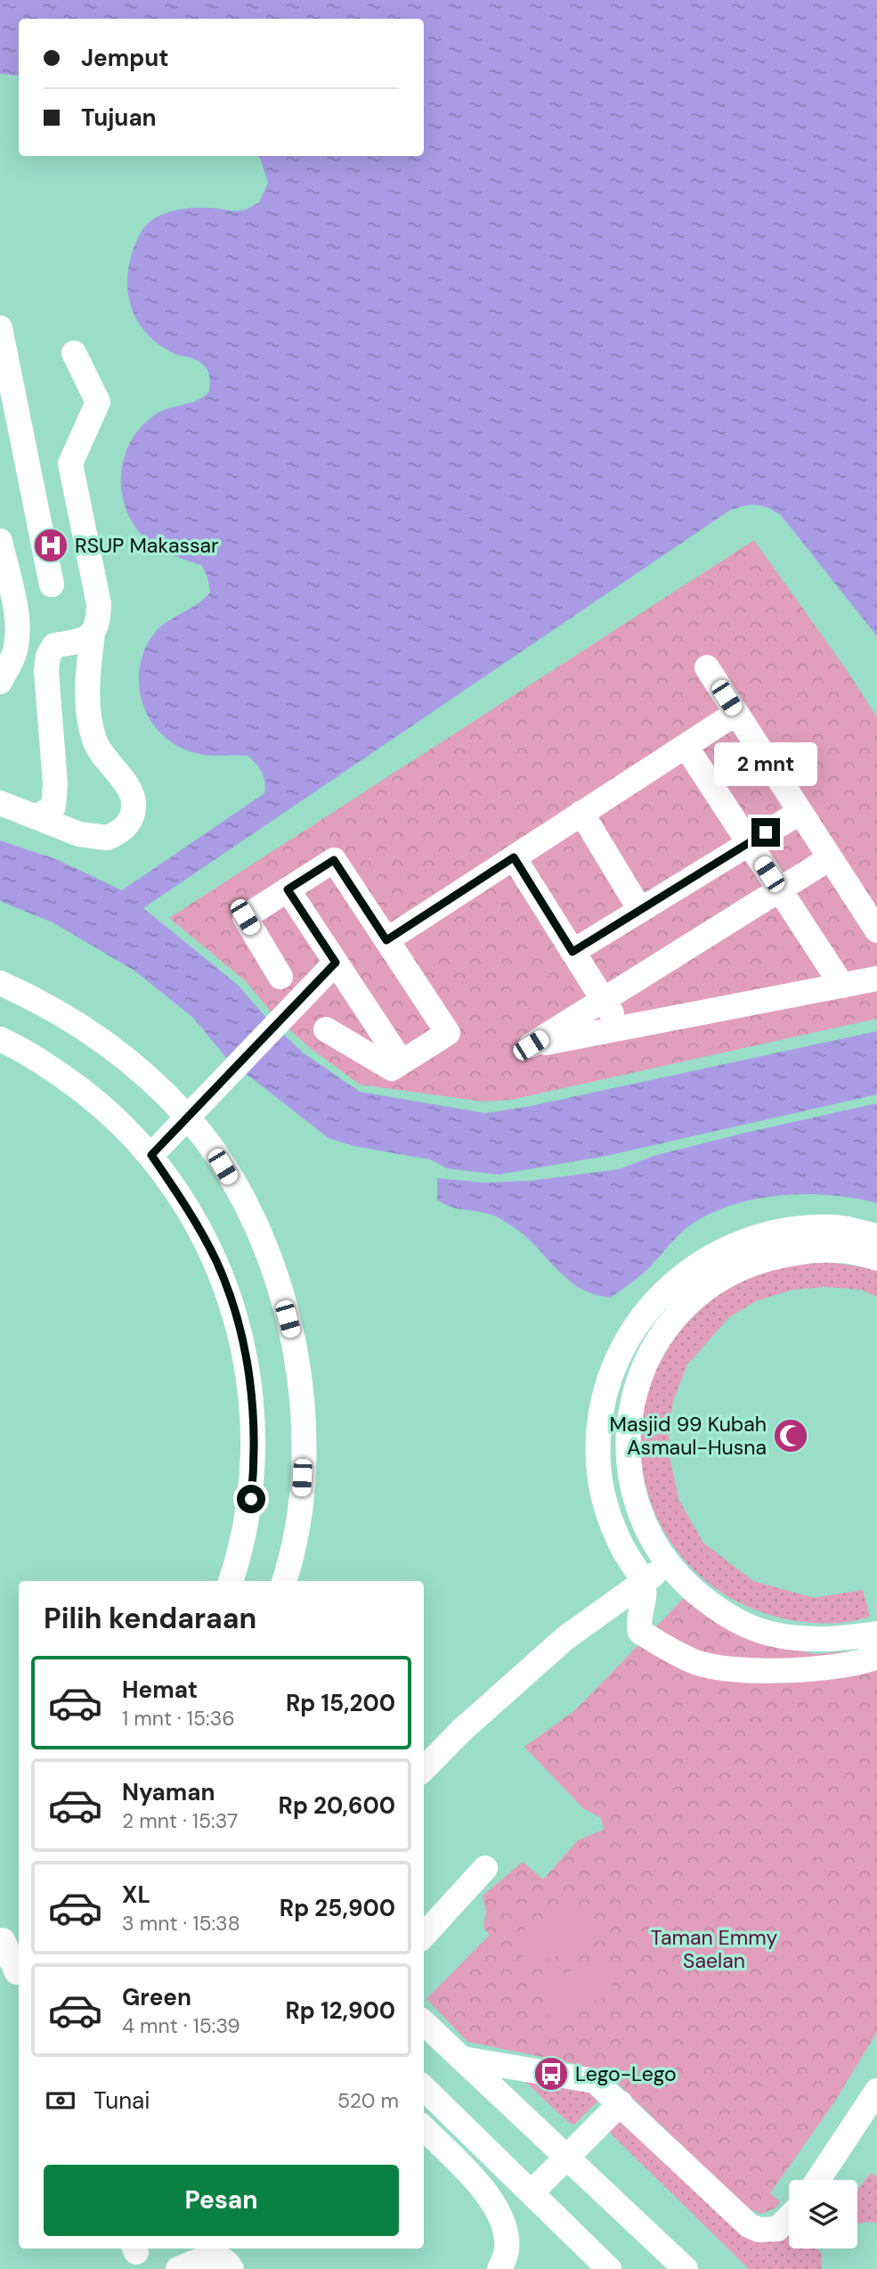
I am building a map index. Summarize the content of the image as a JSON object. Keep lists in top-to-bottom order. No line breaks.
{"parks":["Taman Emmy Saelan"],"places":{"hospital":["RSUP Makassar"],"mosque":["Masjid 99 Kubah Asmaul-Husna"],"bus stop":["Lego-Lego"]},"page":{"banner":["Jemput","Tujuan"],"bubble":"2 mnt","heading":"Pilih kendaraan","list":[{"name":"Hemat","note":"1 mnt · 15:36","value":"Rp 15,200"},{"name":"Nyaman","note":"2 mnt · 15:37","value":"Rp 20,600"},{"name":"XL","note":"3 mnt · 15:38","value":"Rp 25,900"},{"name":"Green","note":"4 mnt · 15:39","value":"Rp 12,900"}],"pay":["Tunai","520 m"],"buttons":"Pesan"}}
